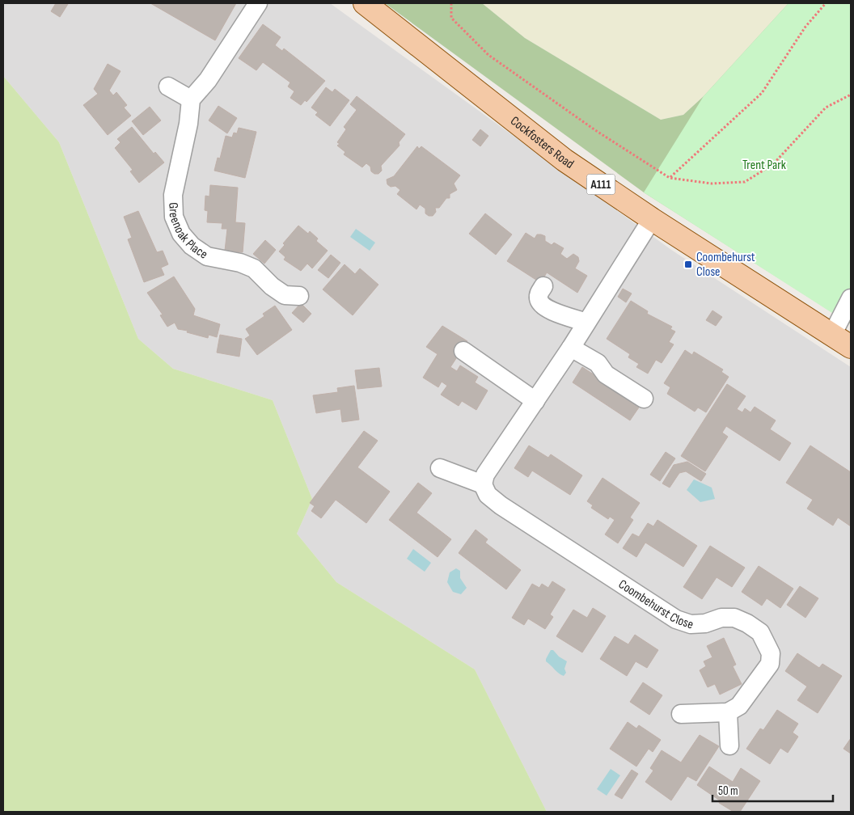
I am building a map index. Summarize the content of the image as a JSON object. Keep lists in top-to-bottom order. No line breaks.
{"streets":{"main road":["Cockfosters Road","A111"],"street":["Greenoak Place","Coombehurst Close"]},"parks":["Trent Park"],"places":{"transit":["Coombehurst Close"]},"scale_bar":"50 m"}
